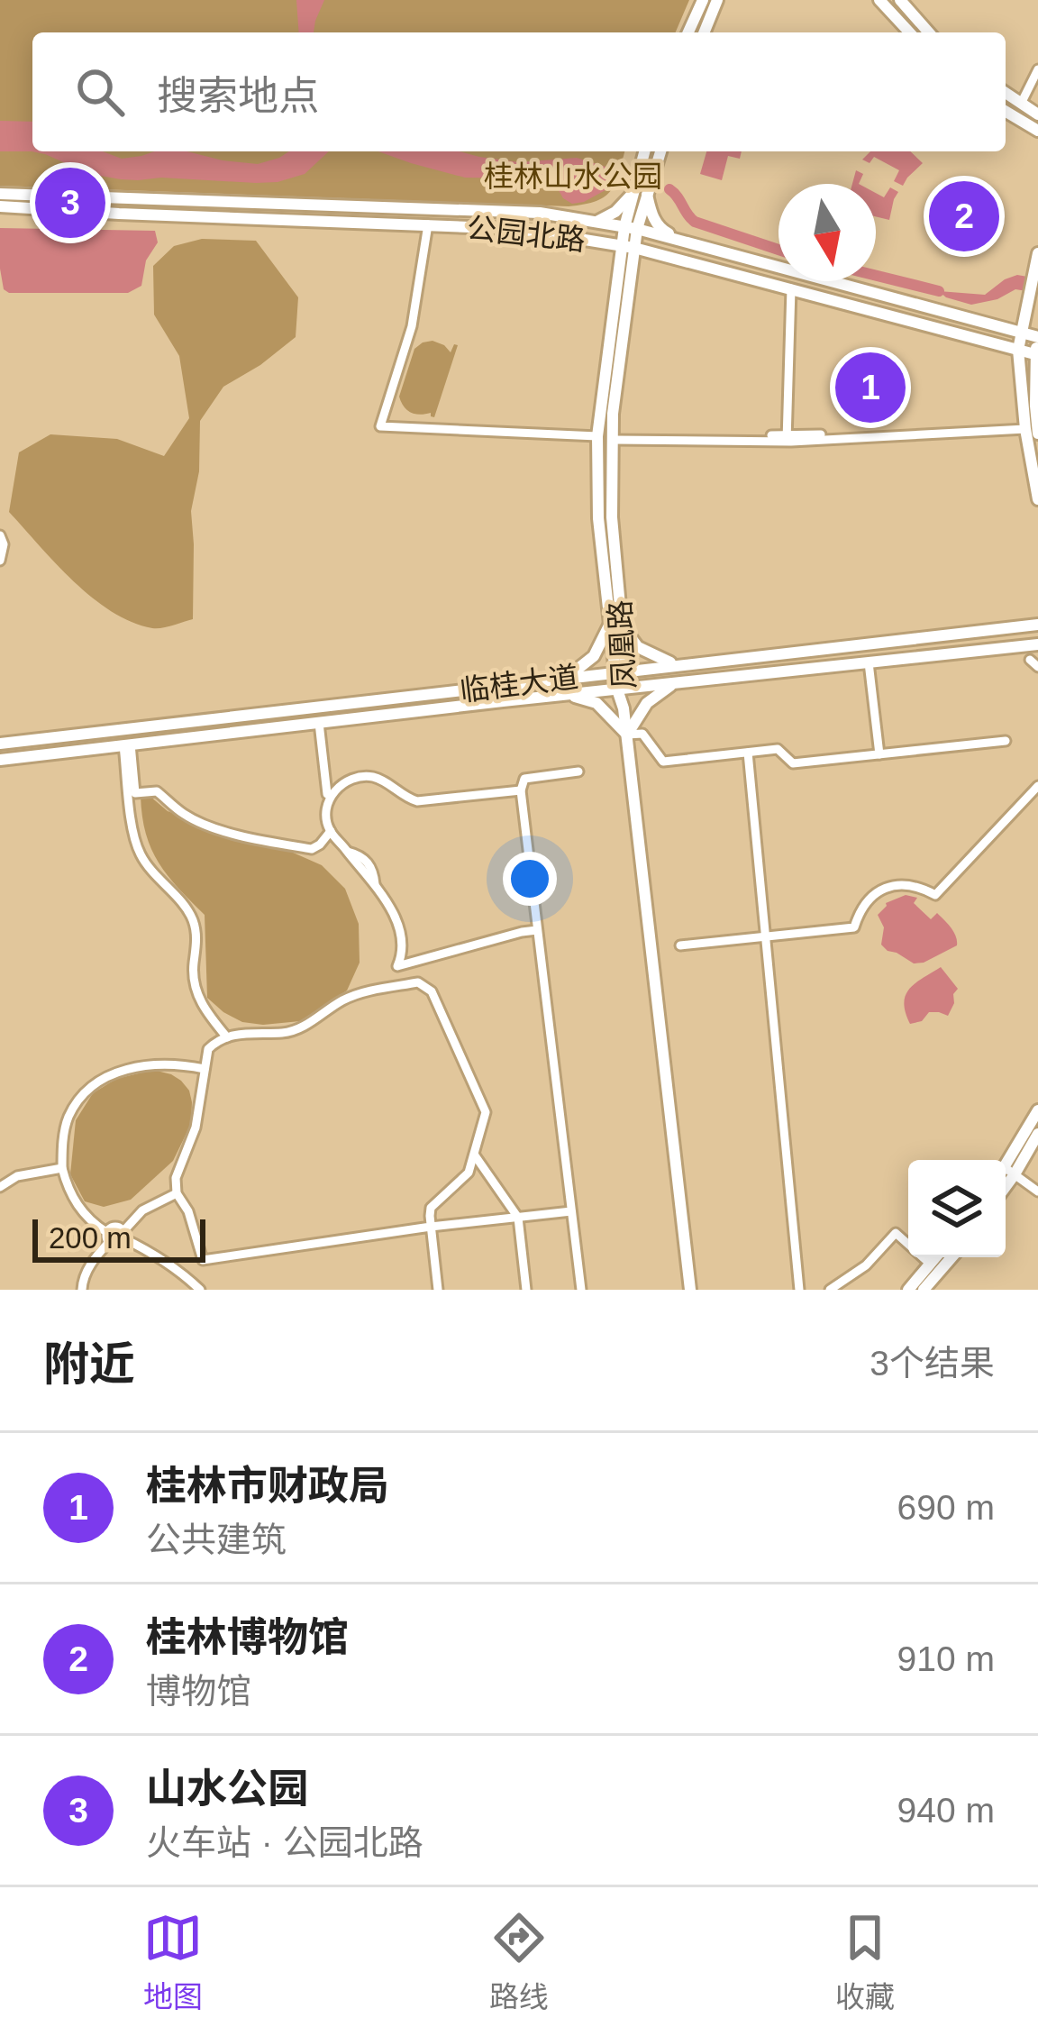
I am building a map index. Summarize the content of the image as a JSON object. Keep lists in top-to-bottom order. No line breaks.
{"streets":{"main road":["公园北路","凤凰路","临桂大道"]},"crossings":[["公园北路","凤凰路"],["凤凰路","临桂大道"]],"parks":["桂林山水公园"],"scale_bar":"200 m","north":"bottom","page":{"search":"搜索地点","pins":["3","2","1"],"scale":"200 m","heading":["附近","3个结果"],"list":[{"mark":"1","name":"桂林市财政局","note":"公共建筑","value":"690 m"},{"mark":"2","name":"桂林博物馆","note":"博物馆","value":"910 m"},{"mark":"3","name":"山水公园","note":"火车站 · 公园北路","value":"940 m"}],"nav":["地图","路线","收藏"]}}
